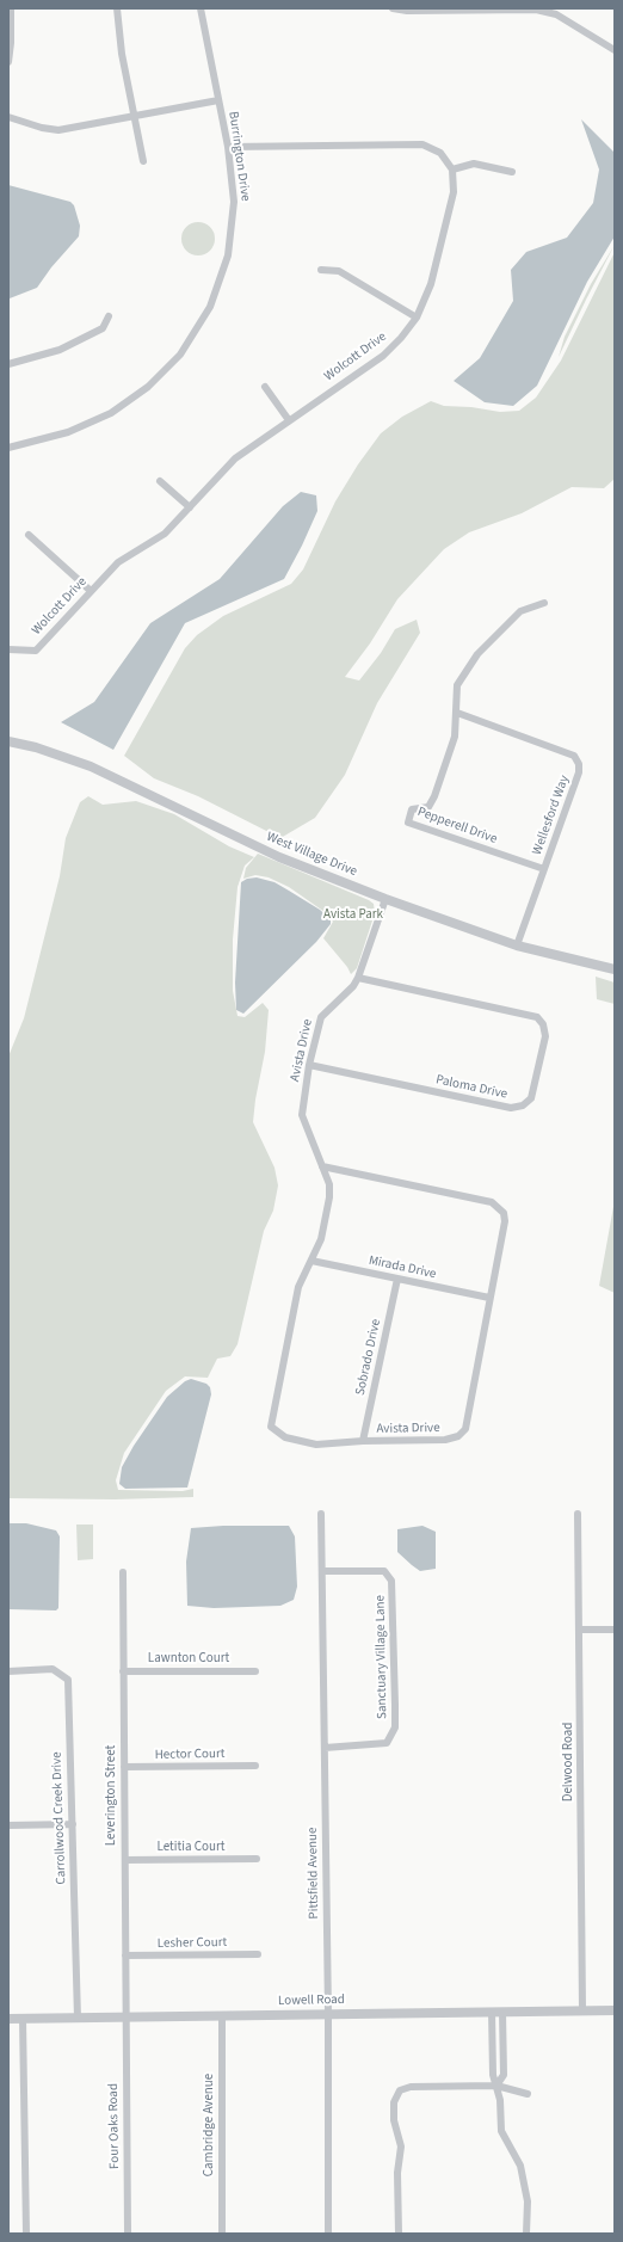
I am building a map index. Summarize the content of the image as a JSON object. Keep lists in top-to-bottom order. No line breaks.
{"streets":{"street":["Burrington Drive","Wolcott Drive","Wellesford Way","Pepperell Drive","West Village Drive","Avista Drive","Paloma Drive","Mirada Drive","Sobrado Drive","Sanctuary Village Lane","Lawnton Court","Hector Court","Delwood Road","Leverington Street","Carrollwood Creek Drive","Letitia Court","Pittsfield Avenue","Lesher Court","Lowell Road","Cambridge Avenue","Four Oaks Road"]},"crossings":[["Wellesford Way","Pepperell Drive"],["Wellesford Way","West Village Drive"],["West Village Drive","Avista Drive"],["Avista Drive","Paloma Drive"],["Avista Drive","Mirada Drive"],["Avista Drive","Sobrado Drive"],["Mirada Drive","Sobrado Drive"],["Sanctuary Village Lane","Pittsfield Avenue"],["Lawnton Court","Leverington Street"],["Hector Court","Leverington Street"],["Delwood Road","Lowell Road"],["Leverington Street","Letitia Court"],["Leverington Street","Lesher Court"],["Leverington Street","Lowell Road"],["Leverington Street","Four Oaks Road"],["Carrollwood Creek Drive","Lowell Road"],["Pittsfield Avenue","Lowell Road"],["Lowell Road","Cambridge Avenue"],["Lowell Road","Four Oaks Road"]],"parks":["Avista Park"]}
